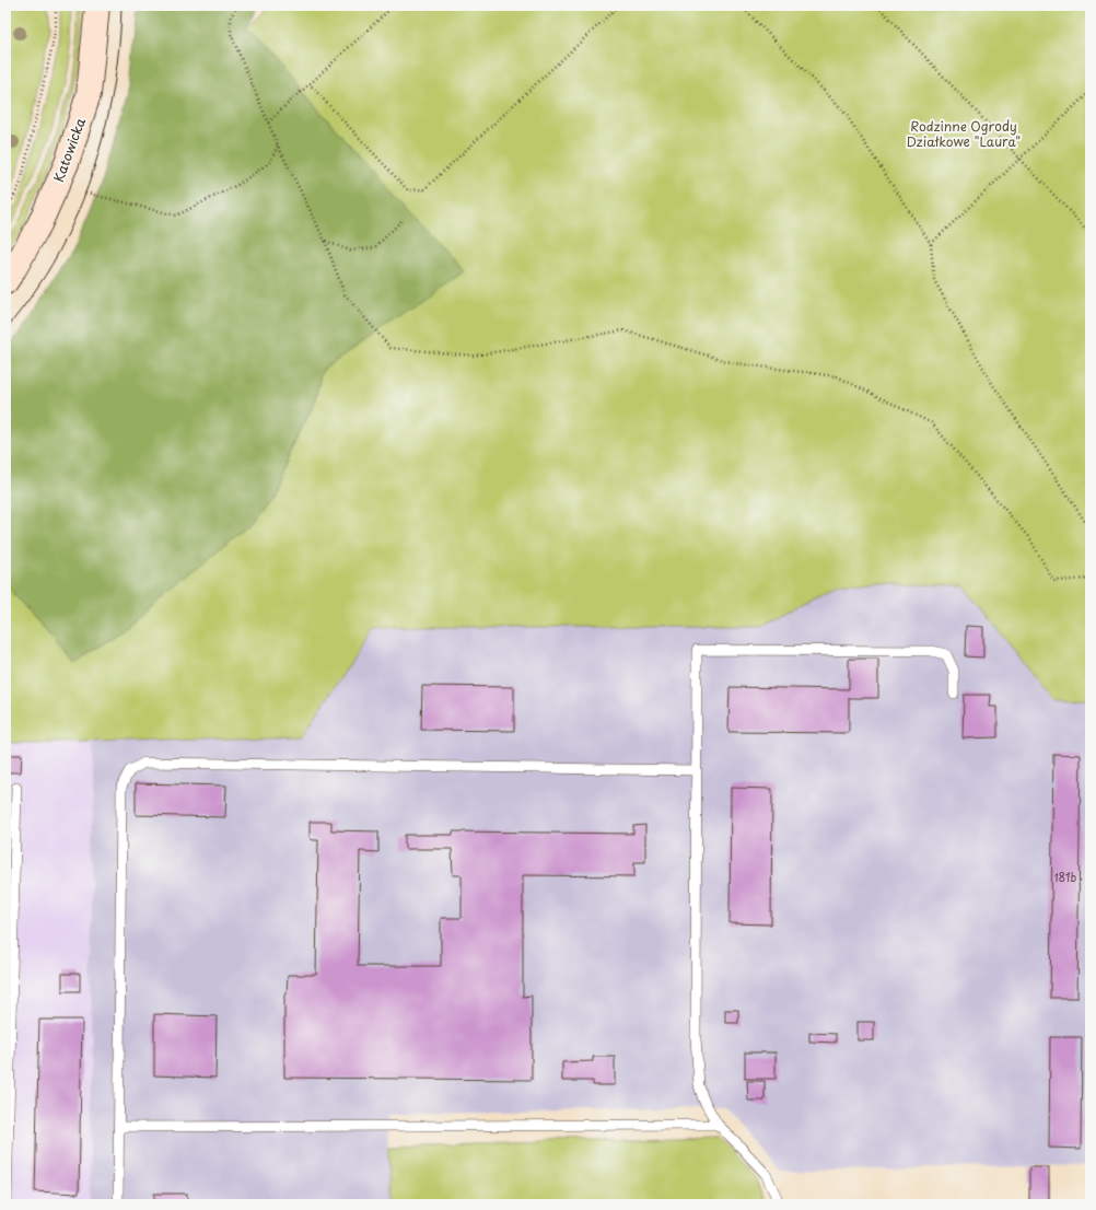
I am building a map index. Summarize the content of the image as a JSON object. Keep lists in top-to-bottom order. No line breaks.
{"streets":{"main road":["Katowicka"]},"parks":["Rodzinne Ogrody Działkowe \"Laura\""],"house_numbers":["181b"]}
